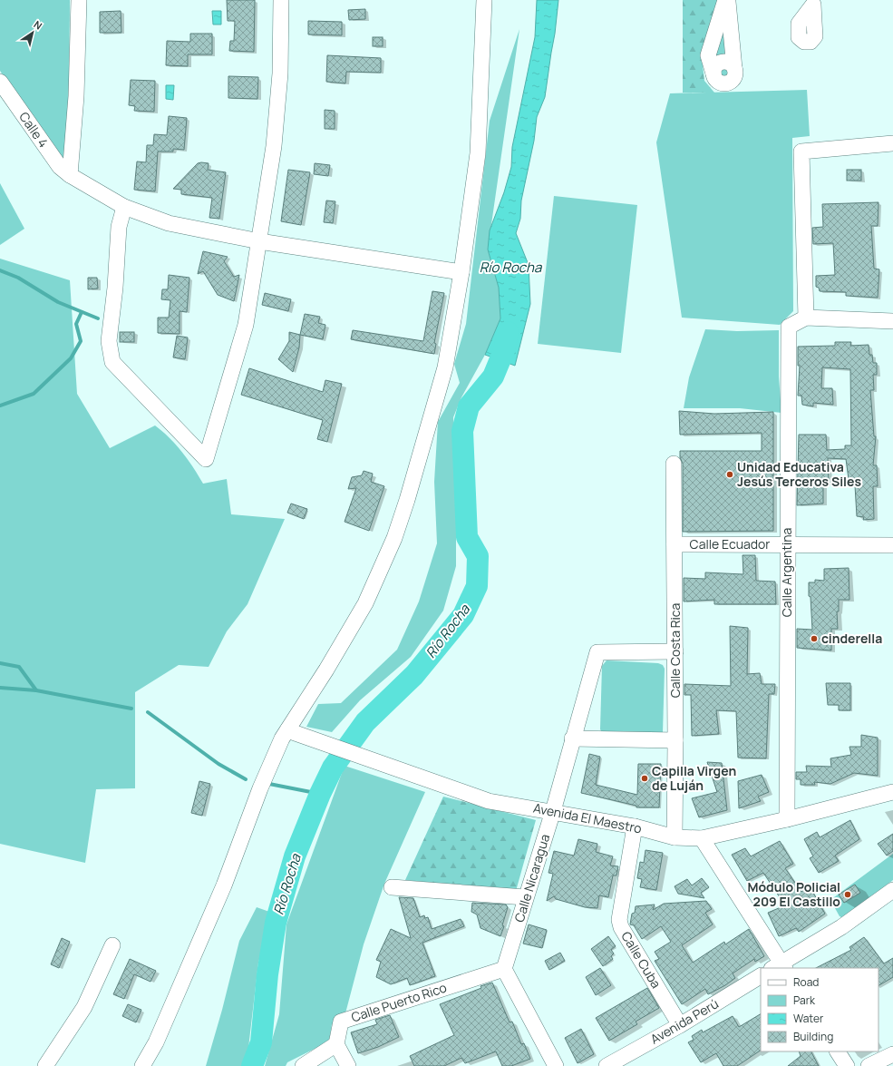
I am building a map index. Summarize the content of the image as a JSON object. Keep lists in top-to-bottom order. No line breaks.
{"streets":{"street":["Calle 4","Calle Ecuador","Calle Argentina","Calle Costa Rica","Avenida El Maestro","Calle Nicaragua","Calle Cuba","Calle Puerto Rico","Avenida Perú"]},"crossings":[["Calle Ecuador","Calle Argentina"],["Calle Ecuador","Calle Costa Rica"],["Calle Argentina","Avenida El Maestro"],["Calle Costa Rica","Avenida El Maestro"],["Calle Costa Rica","Calle Nicaragua"],["Avenida El Maestro","Calle Nicaragua"],["Avenida El Maestro","Calle Cuba"],["Calle Nicaragua","Calle Puerto Rico"],["Calle Cuba","Avenida Perú"]],"water":["Río Rocha"],"places":["Unidad Educativa Jesús Terceros Siles","cinderella","Capilla Virgen de Luján","Módulo Policial 209 El Castillo"],"legend":["Road","Park","Water","Building"],"north":"top right"}
